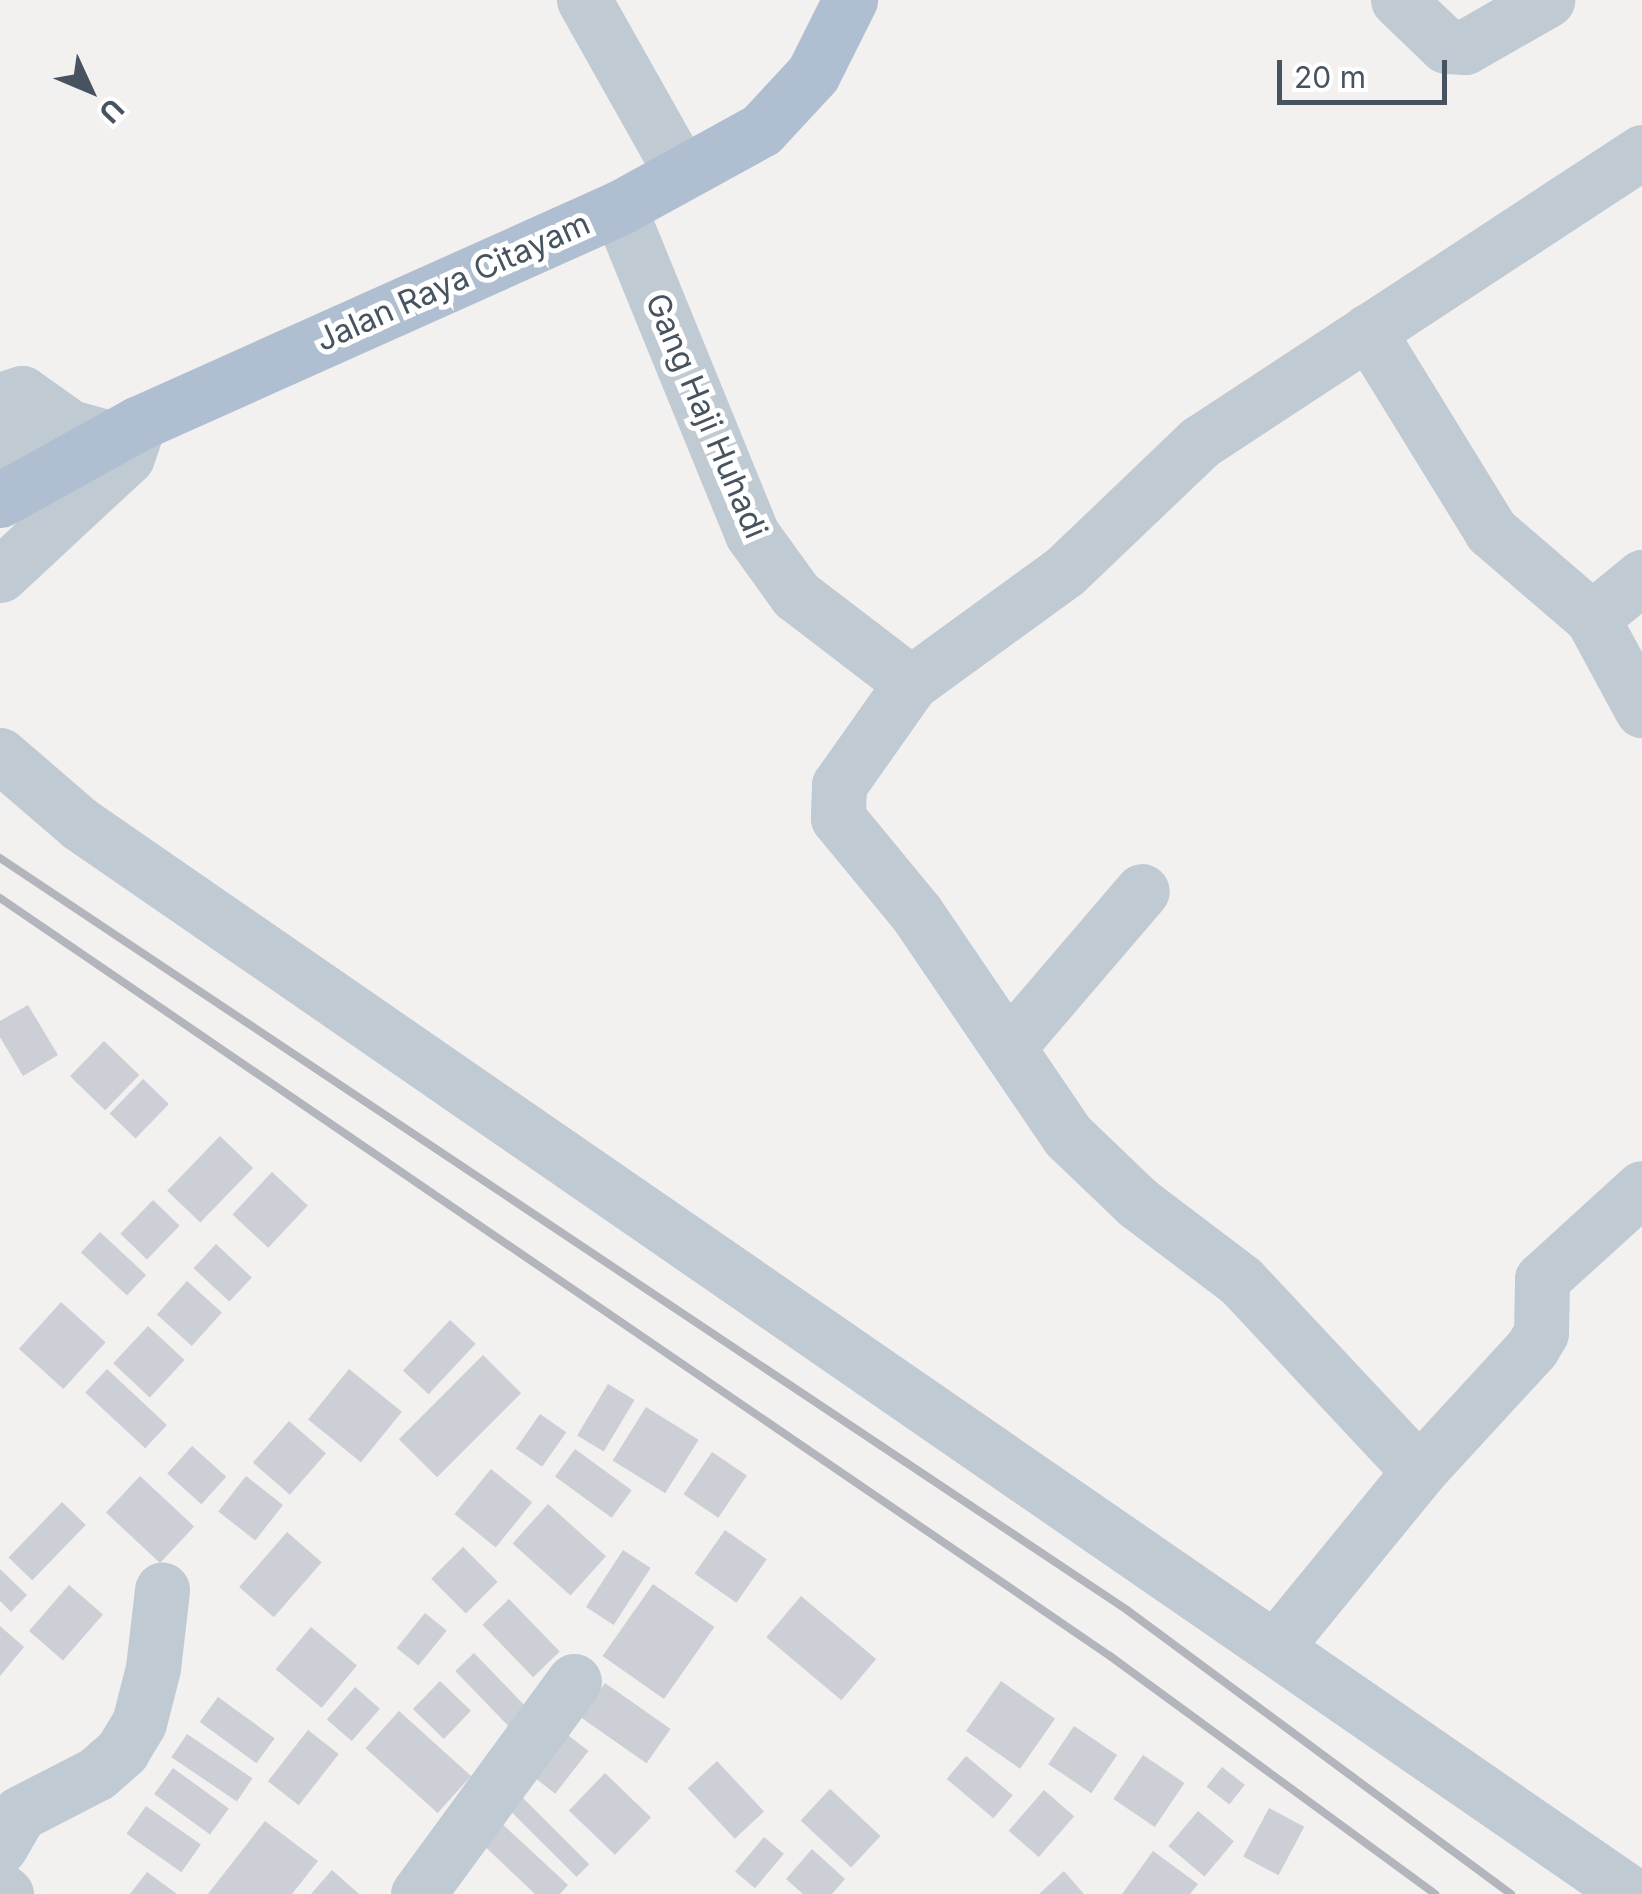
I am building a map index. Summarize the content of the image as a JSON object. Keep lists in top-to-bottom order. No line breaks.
{"streets":{"main road":["Jalan Raya Citayam"],"street":["Gang Haji Huhadi"]},"crossings":[["Jalan Raya Citayam","Gang Haji Huhadi"]],"scale_bar":"20 m","north":"bottom right"}
